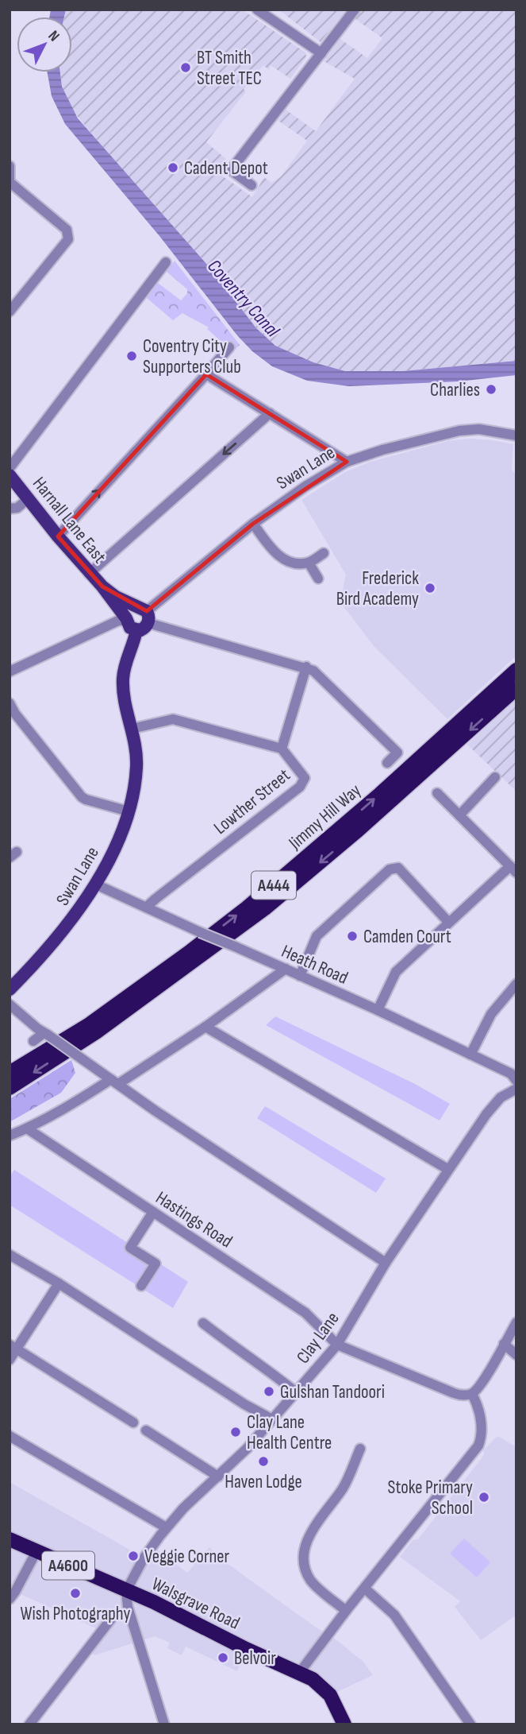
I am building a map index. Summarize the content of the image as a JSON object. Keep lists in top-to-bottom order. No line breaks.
{"streets":{"highway":["Jimmy Hill Way","A444","A4600","Walsgrave Road"],"main road":["Swan Lane","Harnall Lane East"],"street":["Lowther Street","Heath Road","Hastings Road","Clay Lane"]},"crossings":[["Swan Lane","Harnall Lane East"],["Swan Lane","Lowther Street"],["Swan Lane","Heath Road"],["Lowther Street","Heath Road"],["Hastings Road","Clay Lane"],["Clay Lane","Walsgrave Road"]],"water":["Coventry Canal"],"places":["BT Smith Street TEC","Cadent Depot","Coventry City Supporters Club","Charlies","Frederick Bird Academy","Camden Court","Gulshan Tandoori","Clay Lane Health Centre","Haven Lodge","Stoke Primary School","Veggie Corner","Wish Photography","Belvoir"],"north":"top right"}
